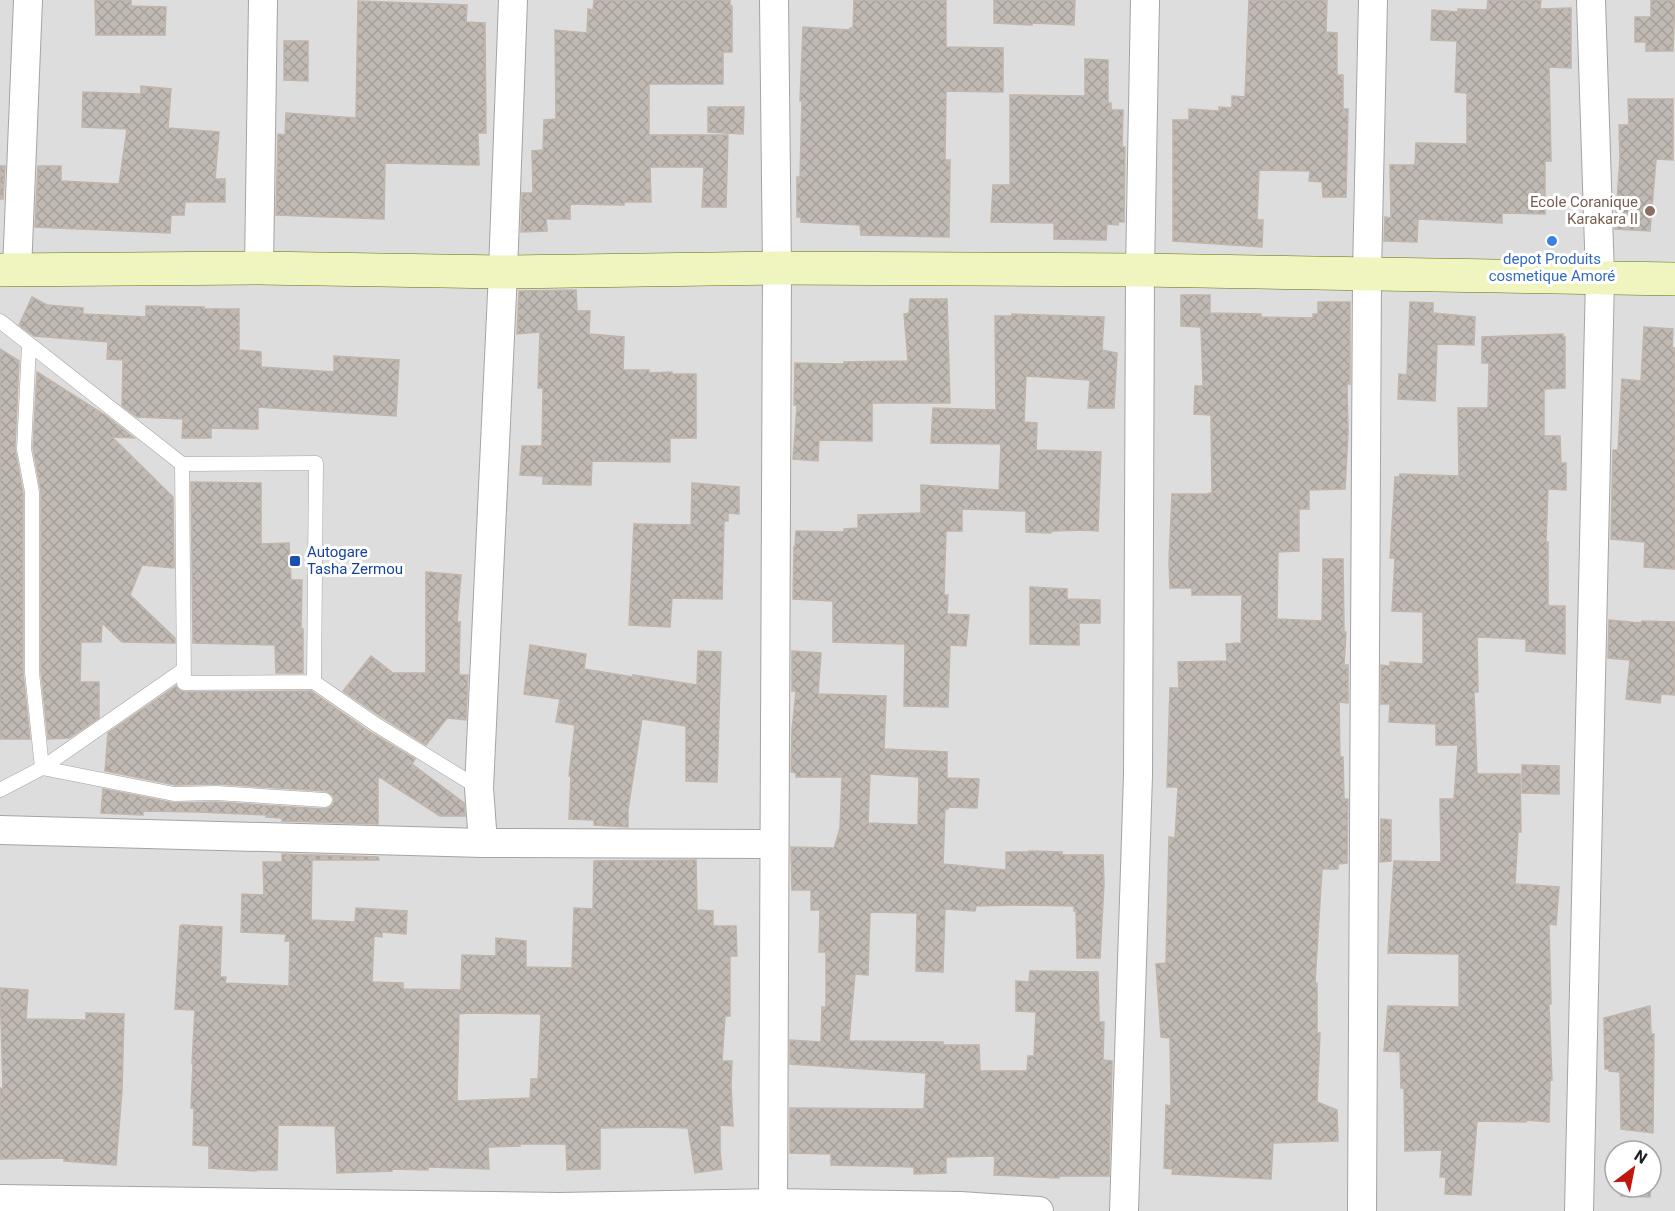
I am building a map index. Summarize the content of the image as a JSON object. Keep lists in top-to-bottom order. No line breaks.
{"places":{"other":["Ecole Coranique Karakara II","depot Produits cosmetique Amoré"],"transit":["Autogare Tasha Zermou"]},"north":"top right"}
